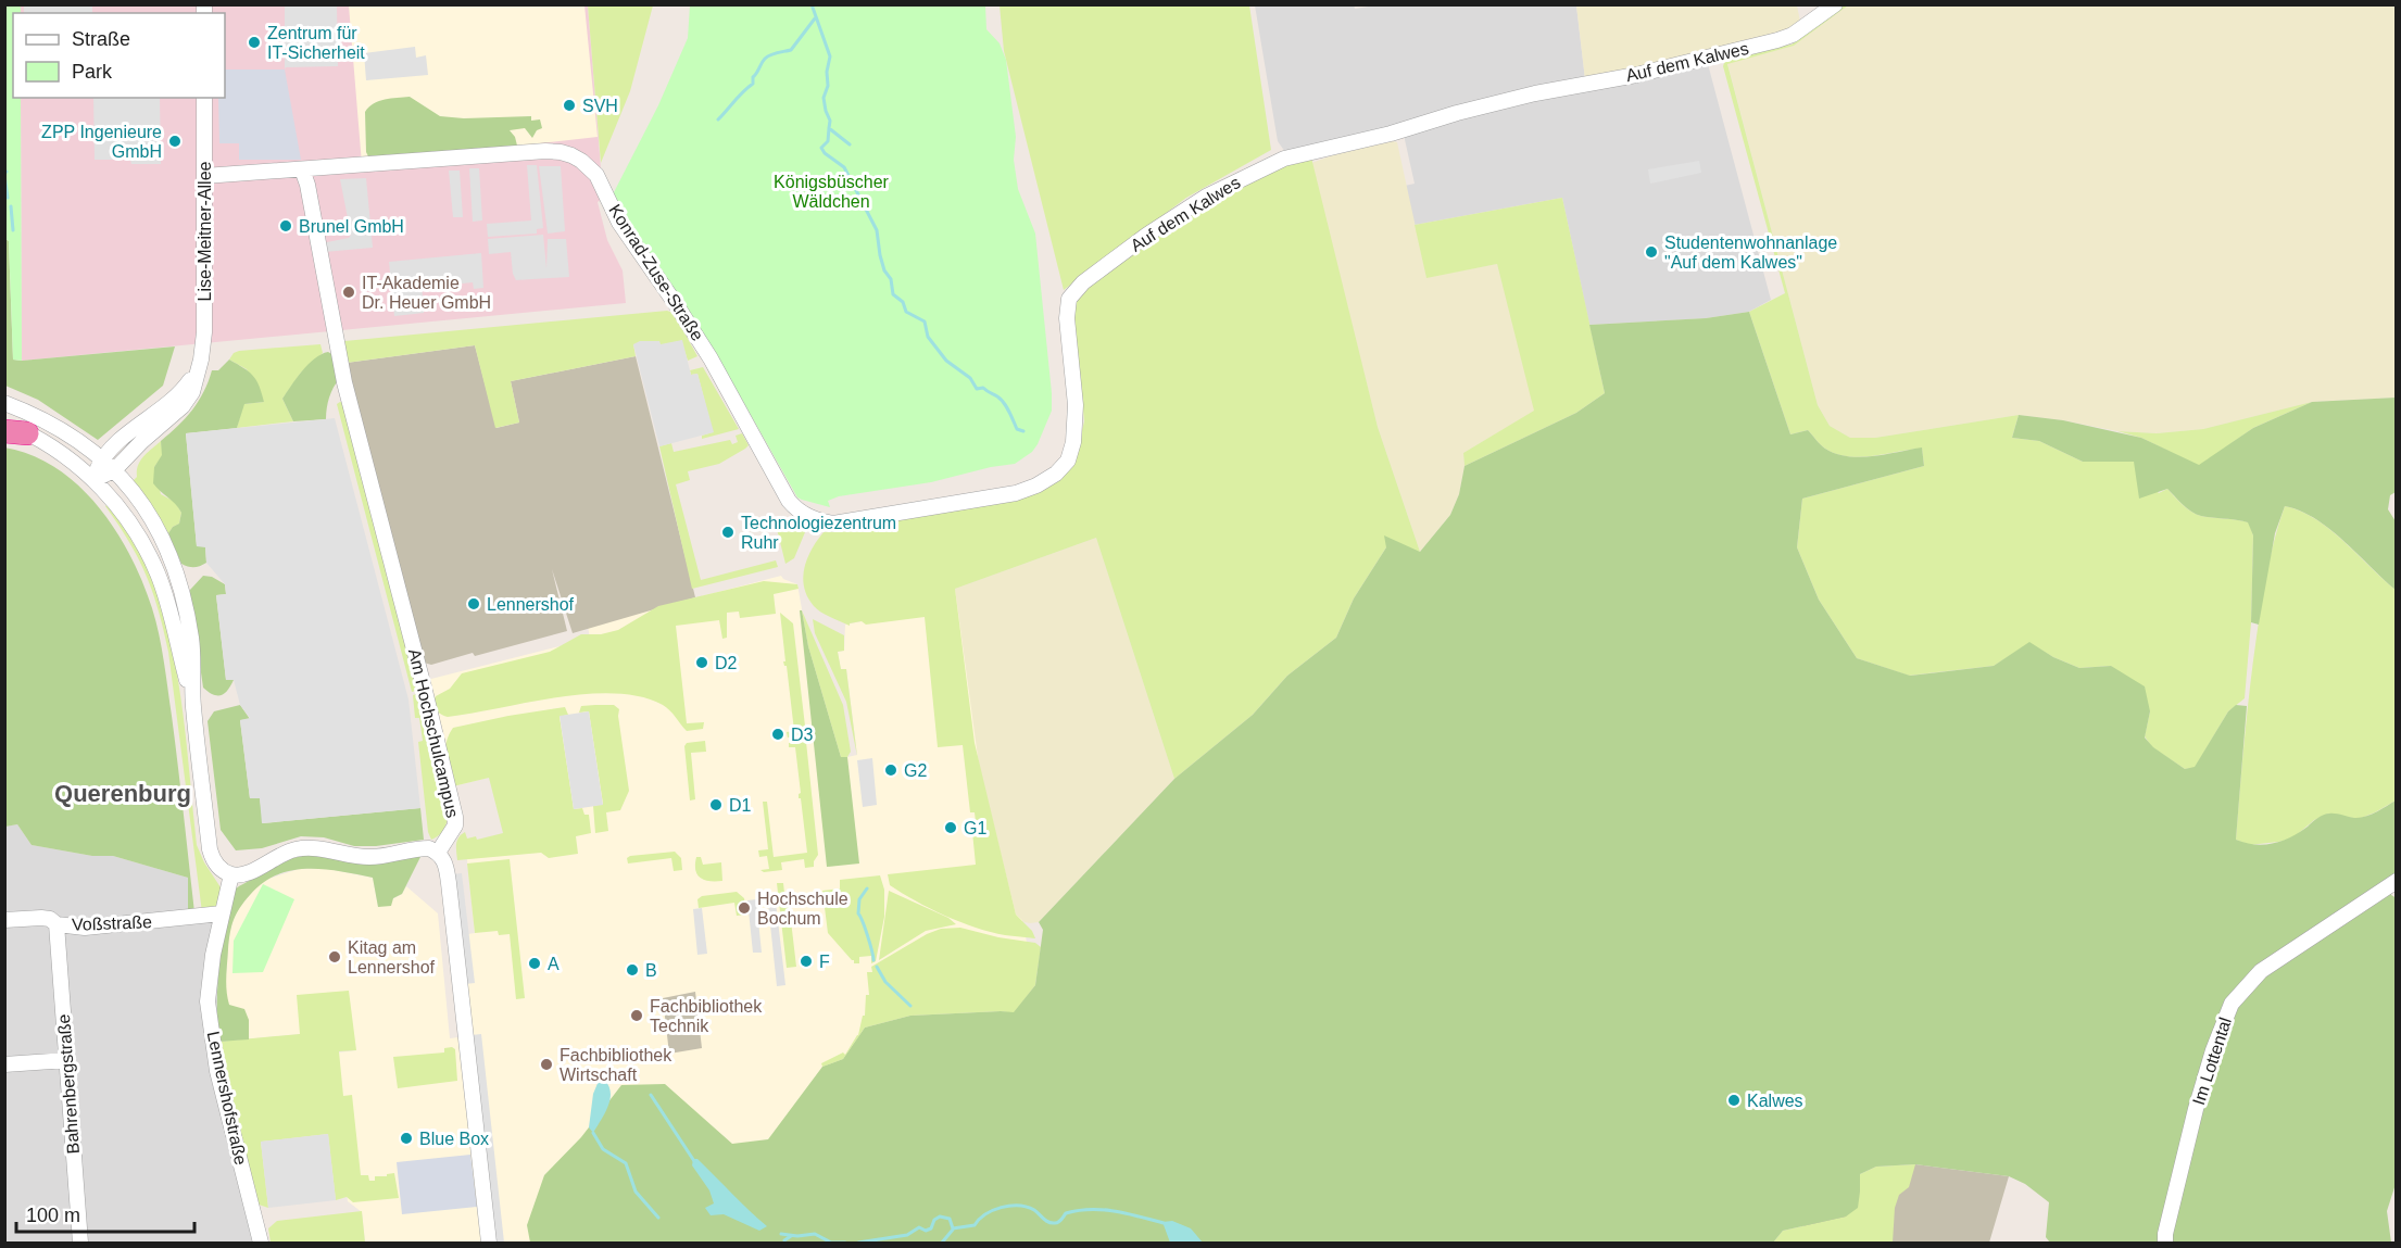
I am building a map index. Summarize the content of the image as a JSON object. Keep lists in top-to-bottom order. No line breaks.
{"streets":{"street":["Auf dem Kalwes","Lise-Meitner-Allee","Konrad-Zuse-Straße","Am Hochschulcampus","Voßstraße","Im Lottental","Bahrenbergstraße","Lennershofstraße"]},"crossings":[["Auf dem Kalwes","Konrad-Zuse-Straße"],["Lise-Meitner-Allee","Konrad-Zuse-Straße"],["Konrad-Zuse-Straße","Am Hochschulcampus"],["Voßstraße","Bahrenbergstraße"],["Voßstraße","Lennershofstraße"]],"districts":["Querenburg"],"parks":["Königsbüscher Wäldchen"],"places":["Zentrum für IT-Sicherheit","SVH","ZPP Ingenieure GmbH","Brunel GmbH","Studentenwohnanlage \"Auf dem Kalwes\"","IT-Akademie Dr. Heuer GmbH","Technologiezentrum Ruhr","Lennershof","D2","D3","G2","D1","G1","Hochschule Bochum","Kitag am Lennershof","F","A","B","Fachbibliothek Technik","Fachbibliothek Wirtschaft","Kalwes","Blue Box"],"legend":["Straße","Park"],"scale_bar":"100 m"}
